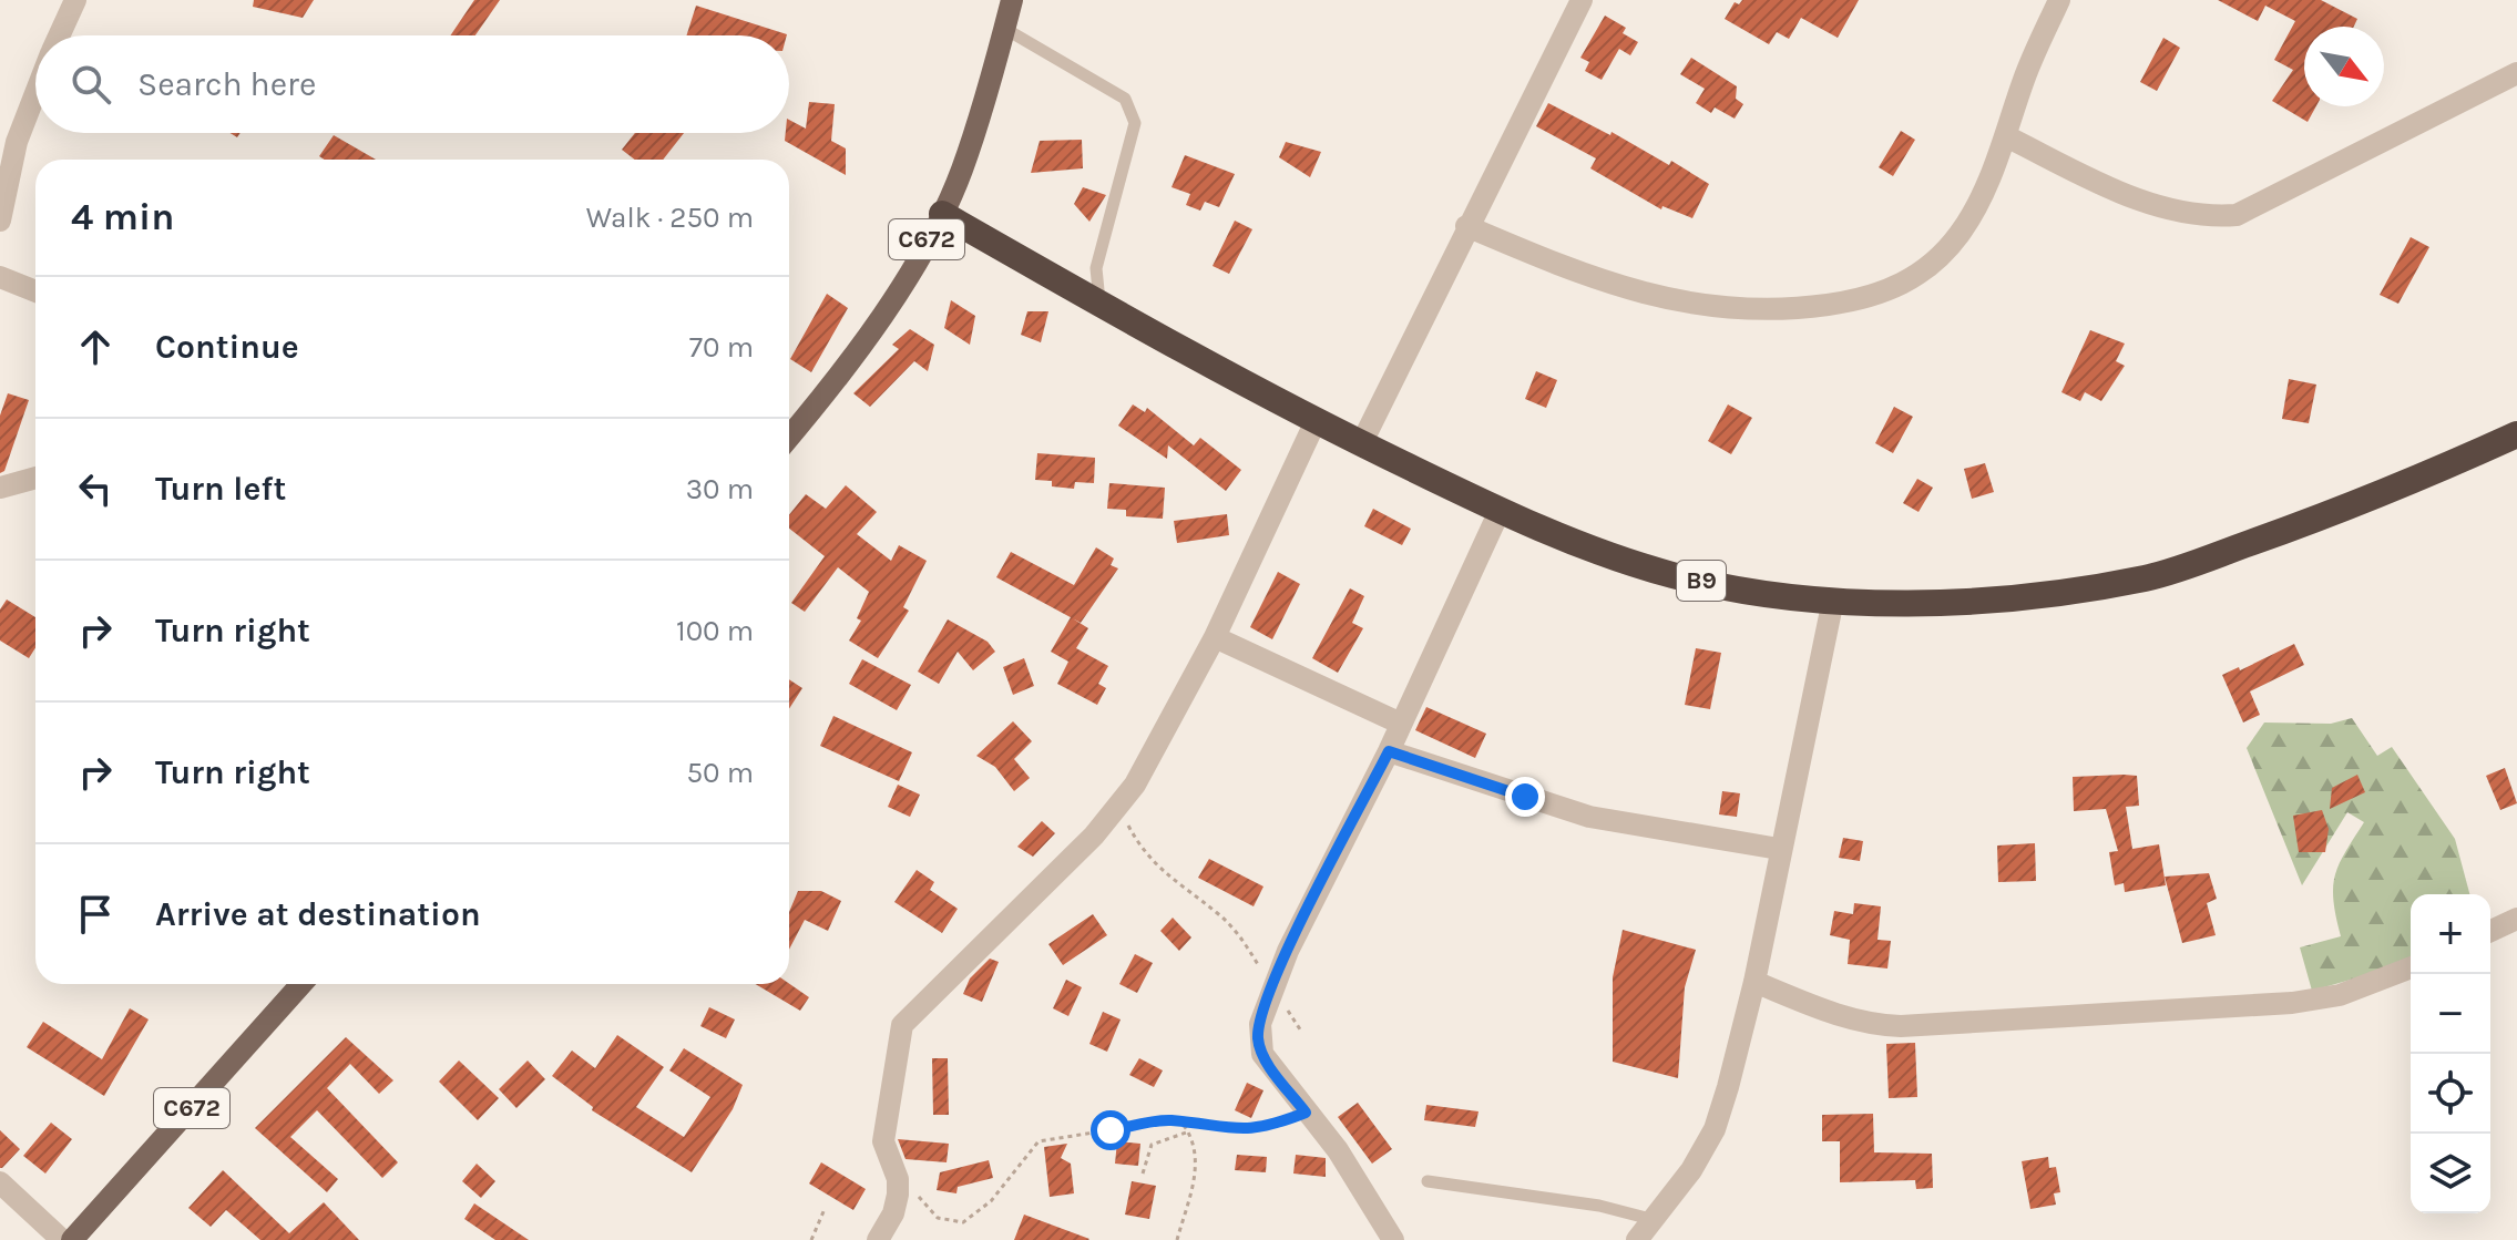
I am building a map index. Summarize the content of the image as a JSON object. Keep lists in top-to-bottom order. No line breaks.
{"streets":{"highway":["B9"],"main road":["C672"]},"crossings":[["C672","B9"]],"north":"bottom right","page":{"search":"Search here","heading":["4 min","Walk · 250 m"],"list":[["Continue","70 m"],["Turn left","30 m"],["Turn right","100 m"],["Turn right","50 m"],"Arrive at destination"],"map_buttons":["+","−"]}}
